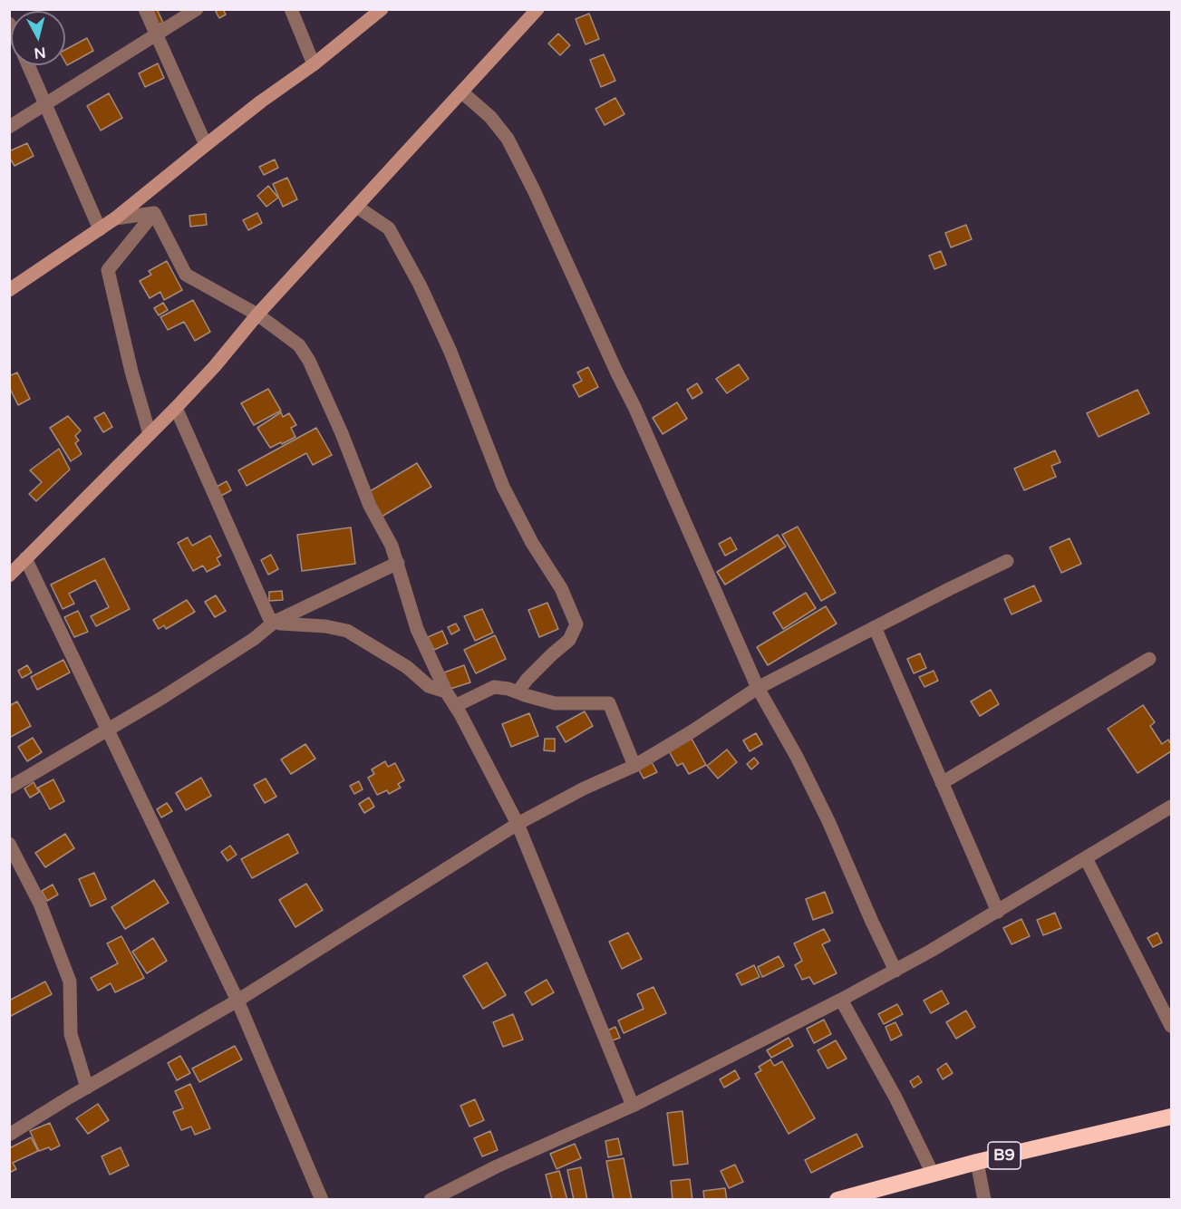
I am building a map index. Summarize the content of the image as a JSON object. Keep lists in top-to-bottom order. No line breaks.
{"streets":{"highway":["B9"]},"north":"bottom"}
